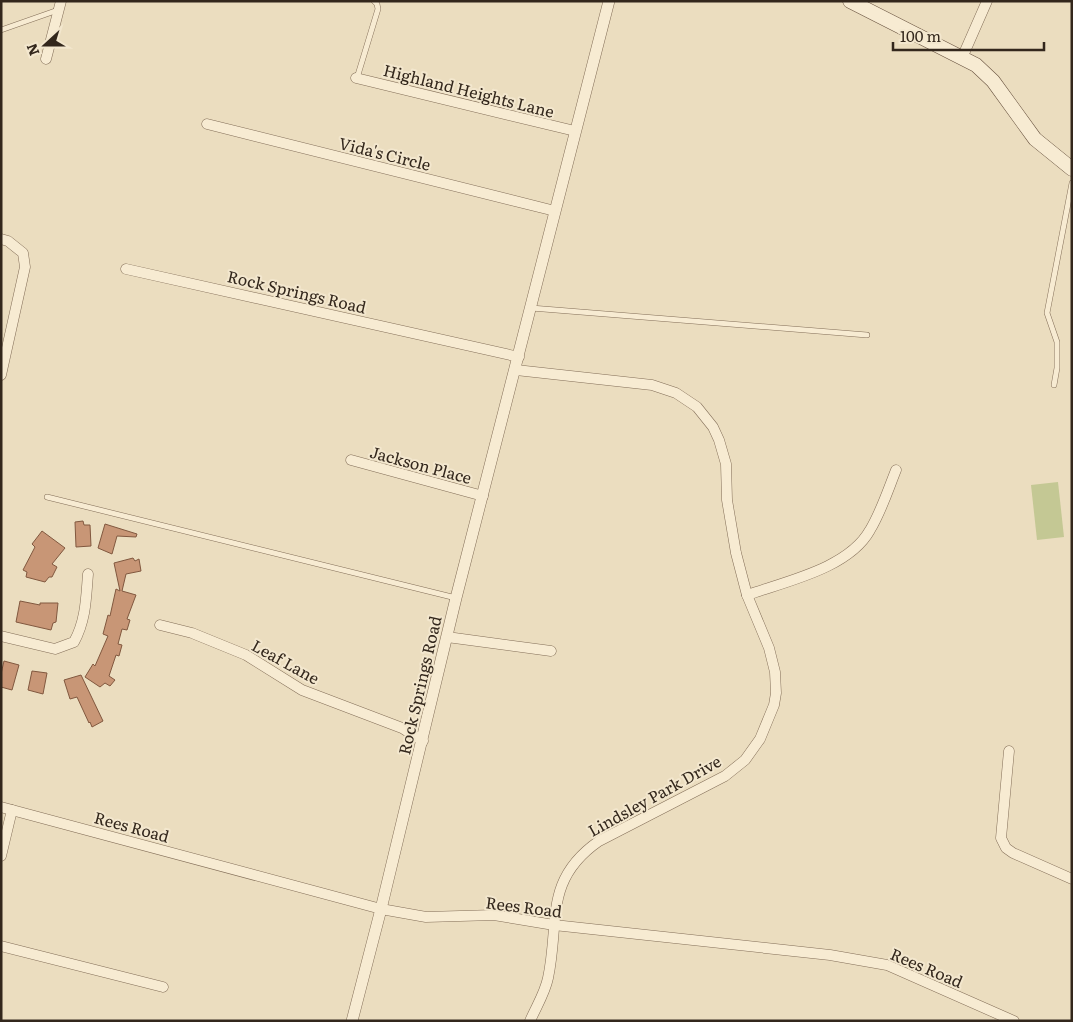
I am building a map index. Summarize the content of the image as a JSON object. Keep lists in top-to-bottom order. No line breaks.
{"streets":{"street":["Highland Heights Lane","Vida's Circle","Rock Springs Road","Jackson Place","Leaf Lane","Lindsley Park Drive","Rees Road"]},"crossings":[["Highland Heights Lane","Rock Springs Road"],["Vida's Circle","Rock Springs Road"],["Rock Springs Road","Jackson Place"],["Rock Springs Road","Leaf Lane"],["Rock Springs Road","Lindsley Park Drive"],["Rock Springs Road","Rees Road"],["Lindsley Park Drive","Rees Road"]],"scale_bar":"100 m","north":"left"}
